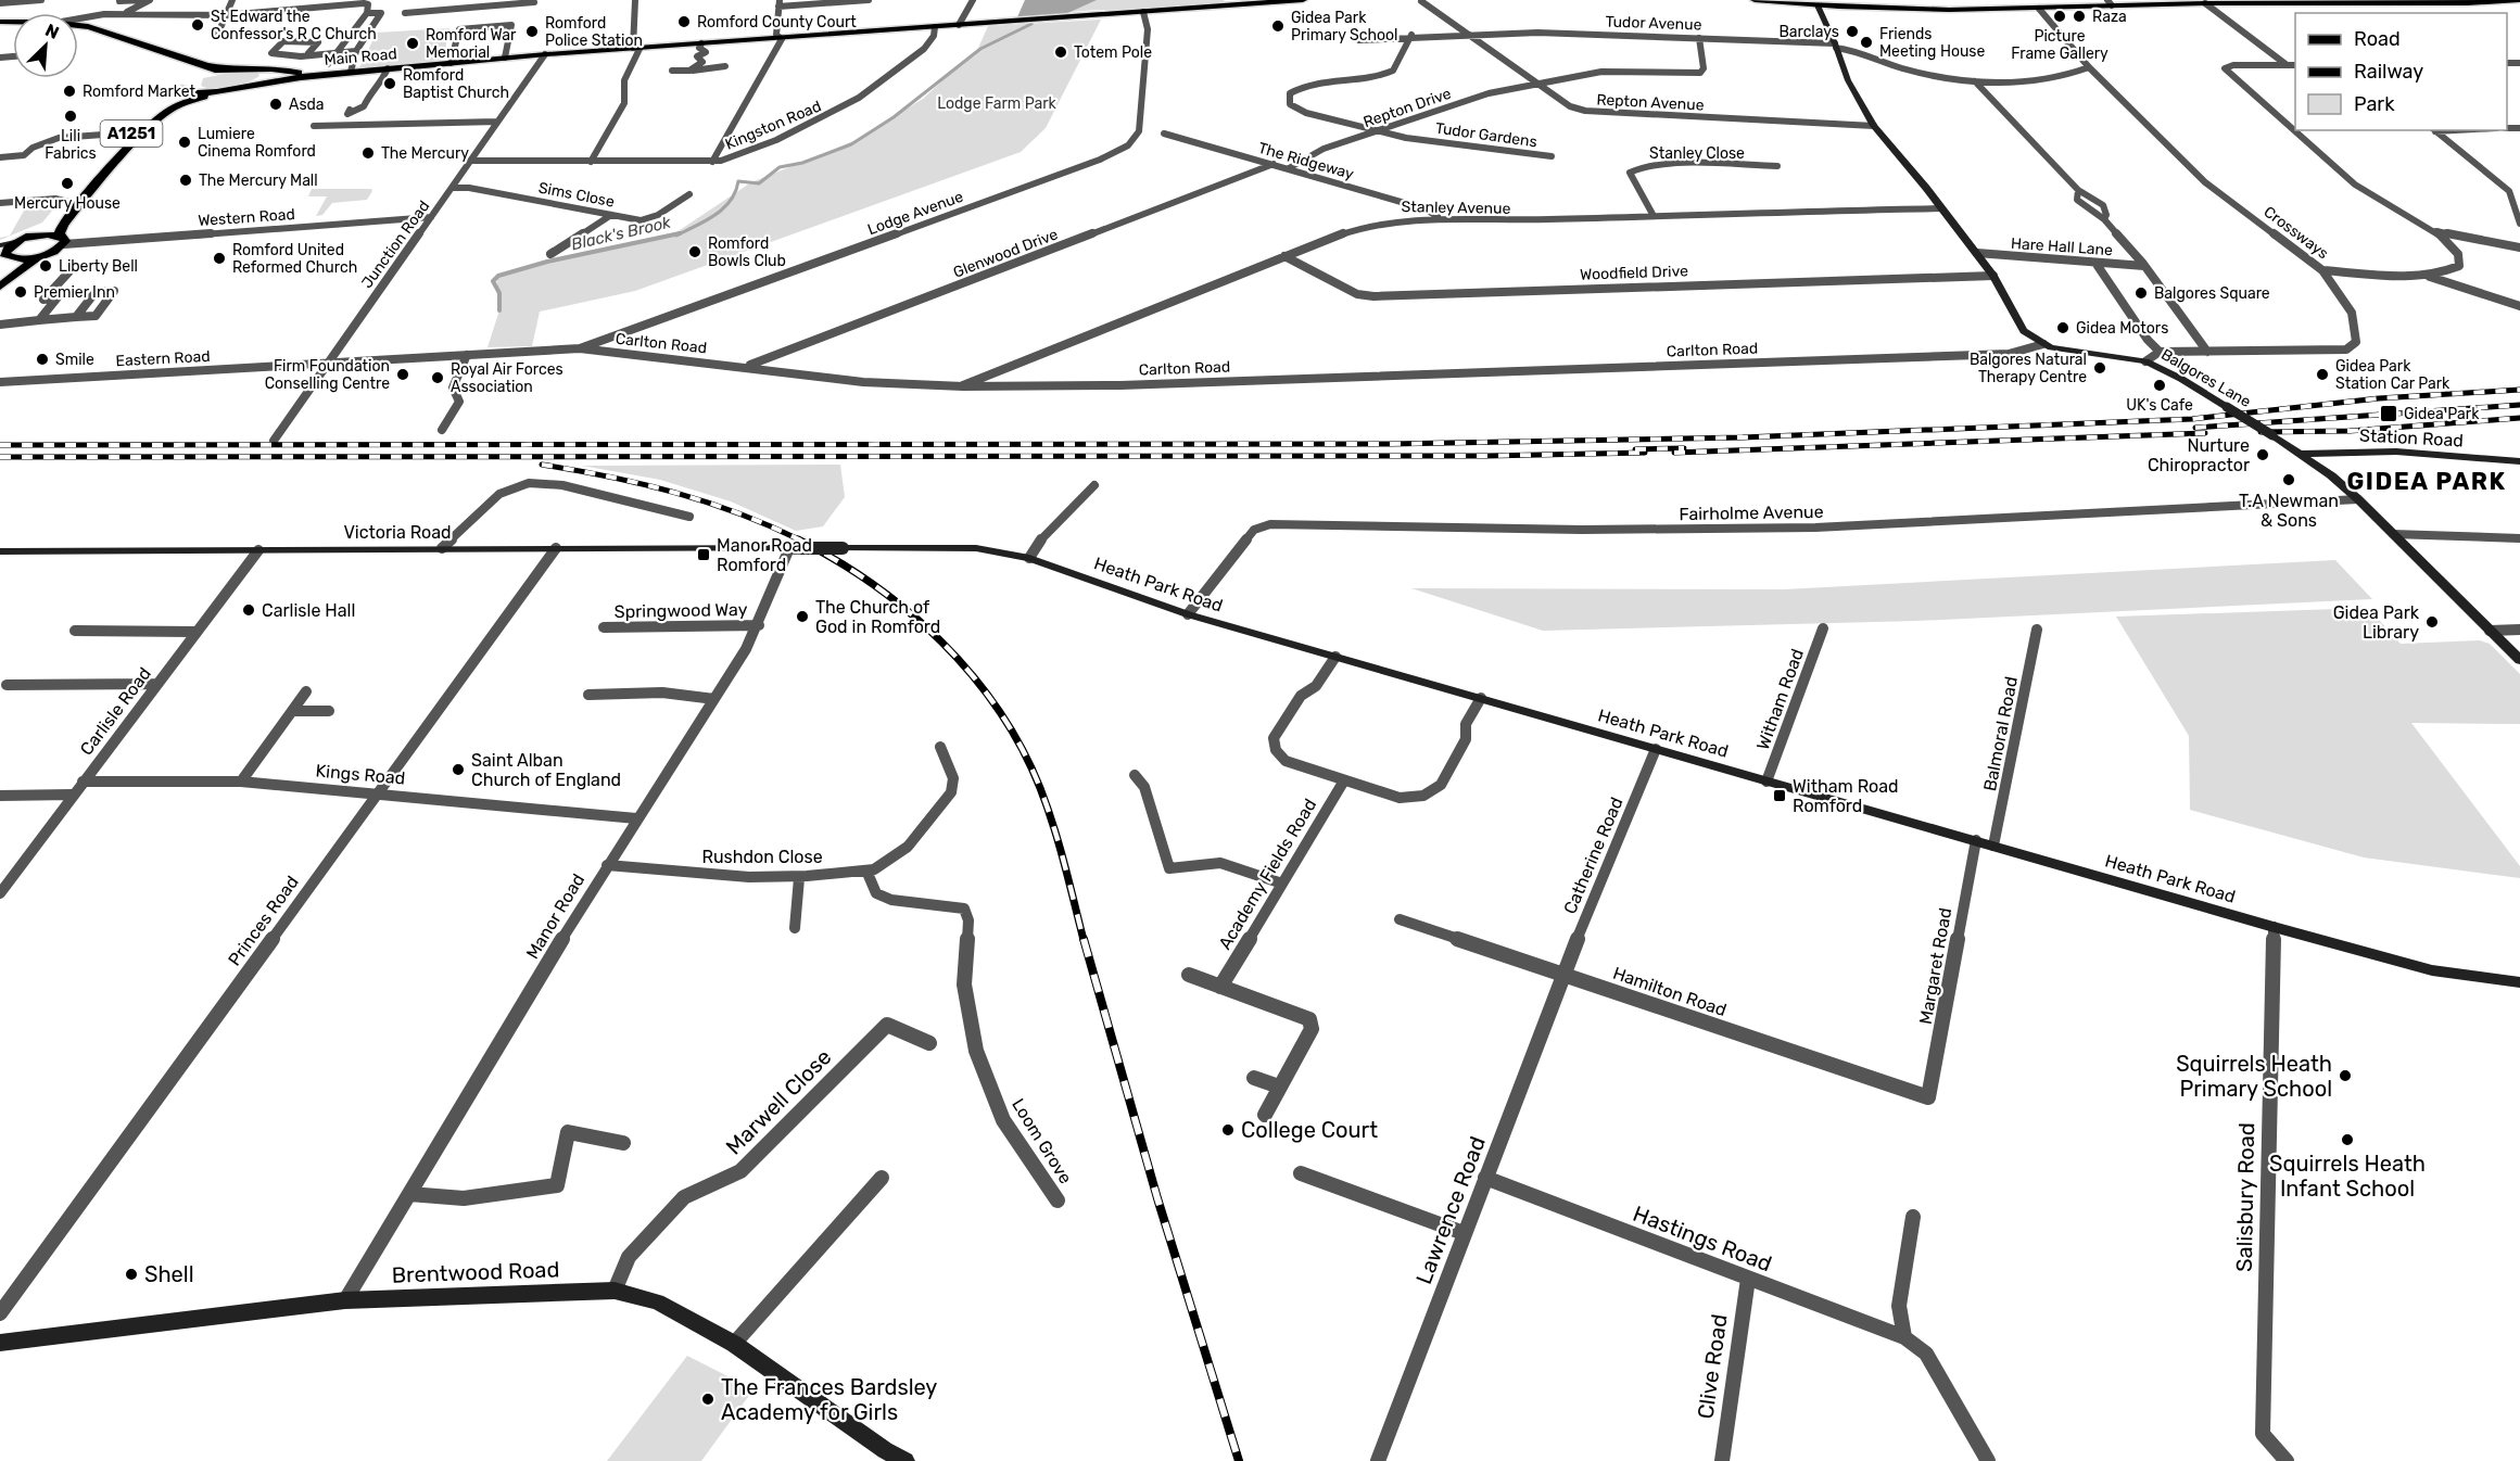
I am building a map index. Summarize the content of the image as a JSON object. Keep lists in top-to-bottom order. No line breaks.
{"streets":{"main road":["Main Road","A1251"],"street":["Tudor Avenue","Repton Avenue","Repton Drive","Kingston Road","Tudor Gardens","Stanley Close","The Ridgeway","Sims Close","Stanley Avenue","Lodge Avenue","Western Road","Crossways","Junction Road","Hare Hall Lane","Glenwood Drive","Woodfield Drive","Carlton Road","Eastern Road","Balgores Lane","Station Road","Fairholme Avenue","Victoria Road","Heath Park Road","Springwood Way","Witham Road","Carlisle Road","Balmoral Road","Kings Road","Catherine Road","Rushdon Close","Academy Fields Road","Manor Road","Princes Road","Margaret Road","Hamilton Road","Marwell Close","Loom Grove","Salisbury Road","Lawrence Road","Hastings Road","Brentwood Road","Clive Road"]},"crossings":[["Tudor Avenue","Repton Avenue"],["Tudor Avenue","Repton Drive"],["Tudor Avenue","Tudor Gardens"],["Tudor Avenue","Crossways"],["Tudor Avenue","Balgores Lane"],["Main Road","Kingston Road"],["Main Road","Lodge Avenue"],["Main Road","Junction Road"],["Repton Avenue","Repton Drive"],["Repton Avenue","Balgores Lane"],["Repton Drive","Tudor Gardens"],["Repton Drive","The Ridgeway"],["Kingston Road","Junction Road"],["A1251","Western Road"],["Stanley Close","Stanley Avenue"],["The Ridgeway","Stanley Avenue"],["The Ridgeway","Glenwood Drive"],["Sims Close","Junction Road"],["Stanley Avenue","Woodfield Drive"],["Stanley Avenue","Carlton Road"],["Stanley Avenue","Balgores Lane"],["Lodge Avenue","Carlton Road"],["Western Road","Junction Road"],["Junction Road","Carlton Road"],["Junction Road","Eastern Road"],["Hare Hall Lane","Balgores Lane"],["Glenwood Drive","Carlton Road"],["Woodfield Drive","Balgores Lane"],["Carlton Road","Eastern Road"],["Carlton Road","Balgores Lane"],["Balgores Lane","Station Road"],["Balgores Lane","Fairholme Avenue"],["Fairholme Avenue","Heath Park Road"],["Victoria Road","Heath Park Road"],["Victoria Road","Carlisle Road"],["Victoria Road","Manor Road"],["Victoria Road","Princes Road"],["Heath Park Road","Witham Road"],["Heath Park Road","Balmoral Road"],["Heath Park Road","Catherine Road"],["Heath Park Road","Academy Fields Road"],["Heath Park Road","Manor Road"],["Heath Park Road","Margaret Road"],["Heath Park Road","Salisbury Road"],["Springwood Way","Manor Road"],["Carlisle Road","Kings Road"],["Kings Road","Manor Road"],["Kings Road","Princes Road"],["Catherine Road","Hamilton Road"],["Catherine Road","Lawrence Road"],["Rushdon Close","Manor Road"],["Rushdon Close","Loom Grove"],["Manor Road","Brentwood Road"],["Margaret Road","Hamilton Road"],["Hamilton Road","Lawrence Road"],["Marwell Close","Brentwood Road"],["Lawrence Road","Hastings Road"],["Hastings Road","Clive Road"]],"districts":["GIDEA PARK"],"water":["Black's Brook"],"parks":["Lodge Farm Park"],"places":{"other":["Picture Frame Gallery","Raza","Romford County Court","St Edward the Confessor's R C Church","Gidea Park Primary School","Romford Police Station","Barclays","Friends Meeting House","Romford War Memorial","Totem Pole","Romford Baptist Church","Romford Market","Asda","Lili Fabrics","Lumiere Cinema Romford","The Mercury","The Mercury Mall","Mercury House","Romford Bowls Club","Romford United Reformed Church","Liberty Bell","Premier Inn","Balgores Square","Gidea Motors","Smile","Balgores Natural Therapy Centre","Firm Foundation Conselling Centre","Gidea Park Station Car Park","Royal Air Forces Association","UK's Cafe","Nurture Chiropractor","T.A Newman & Sons","Carlisle Hall","The Church of God in Romford","Gidea Park Library","Saint Alban Church of England","Squirrels Heath Primary School","College Court","Squirrels Heath Infant School","Shell","The Frances Bardsley Academy for Girls"],"transit":["Gidea Park","Manor Road Romford","Witham Road Romford"]},"legend":["Road","Railway","Park"],"north":"top right"}
